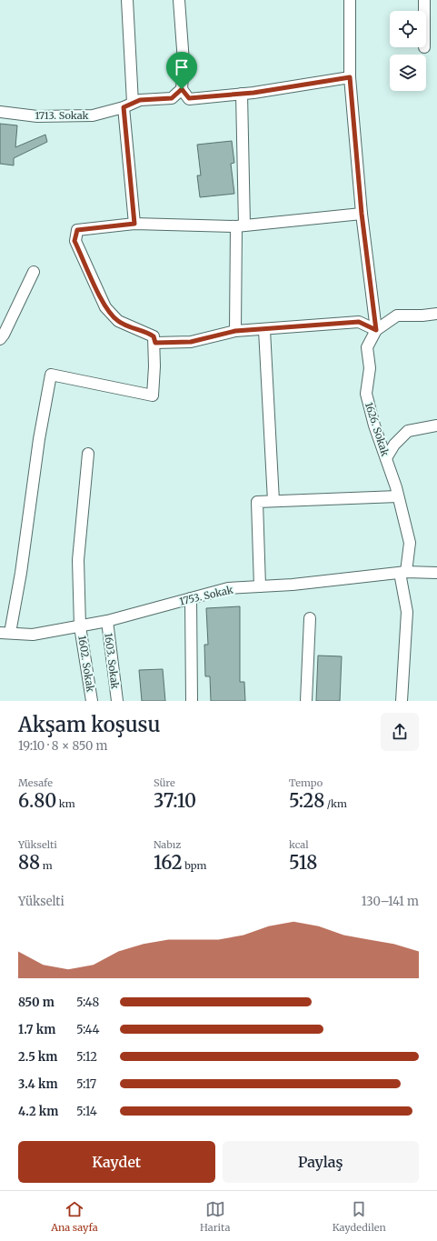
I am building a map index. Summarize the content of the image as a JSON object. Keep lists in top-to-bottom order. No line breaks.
{"streets":{"street":["1713. Sokak","1626. Sokak","1753. Sokak","1603. Sokak","1602. Sokak"]},"crossings":[["1626. Sokak","1753. Sokak"],["1753. Sokak","1603. Sokak"],["1753. Sokak","1602. Sokak"]],"page":{"heading":["Akşam koşusu","19:10 · 8 × 850 m"],"stats":[["Mesafe","6.80 km"],["Süre","37:10"],["Tempo","5:28 /km"],["Yükselti","88 m"],["Nabız","162 bpm"],["kcal","518"]],"chart":["Yükselti","130–141 m"],"list":[{"name":"850 m","note":"5:48"},{"name":"1.7 km","note":"5:44"},{"name":"2.5 km","note":"5:12"},{"name":"3.4 km","note":"5:17"},{"name":"4.2 km","note":"5:14"}],"buttons":["Kaydet","Paylaş"],"tabs":["Ana sayfa","Harita","Kaydedilen"]}}
